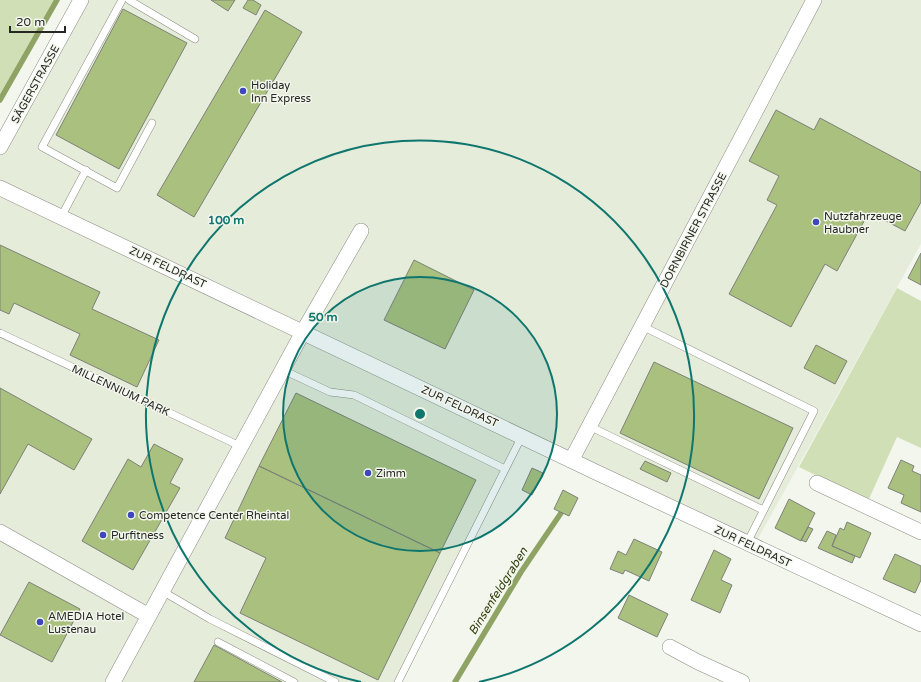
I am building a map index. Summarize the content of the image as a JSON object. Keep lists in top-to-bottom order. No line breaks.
{"streets":{"street":["SÄGERSTRASSE","DORNBIRNER STRASSE","ZUR FELDRAST"],"lane":["MILLENNIUM PARK"]},"crossings":[["DORNBIRNER STRASSE","ZUR FELDRAST"]],"water":["Binsenfeldgraben"],"places":["Holiday Inn Express","Nutzfahrzeuge Haubner","Zimm","Competence Center Rheintal","Purfitness","AMEDIA Hotel Lustenau"],"scale_bar":"20 m","rings":["100 m","50 m"]}
